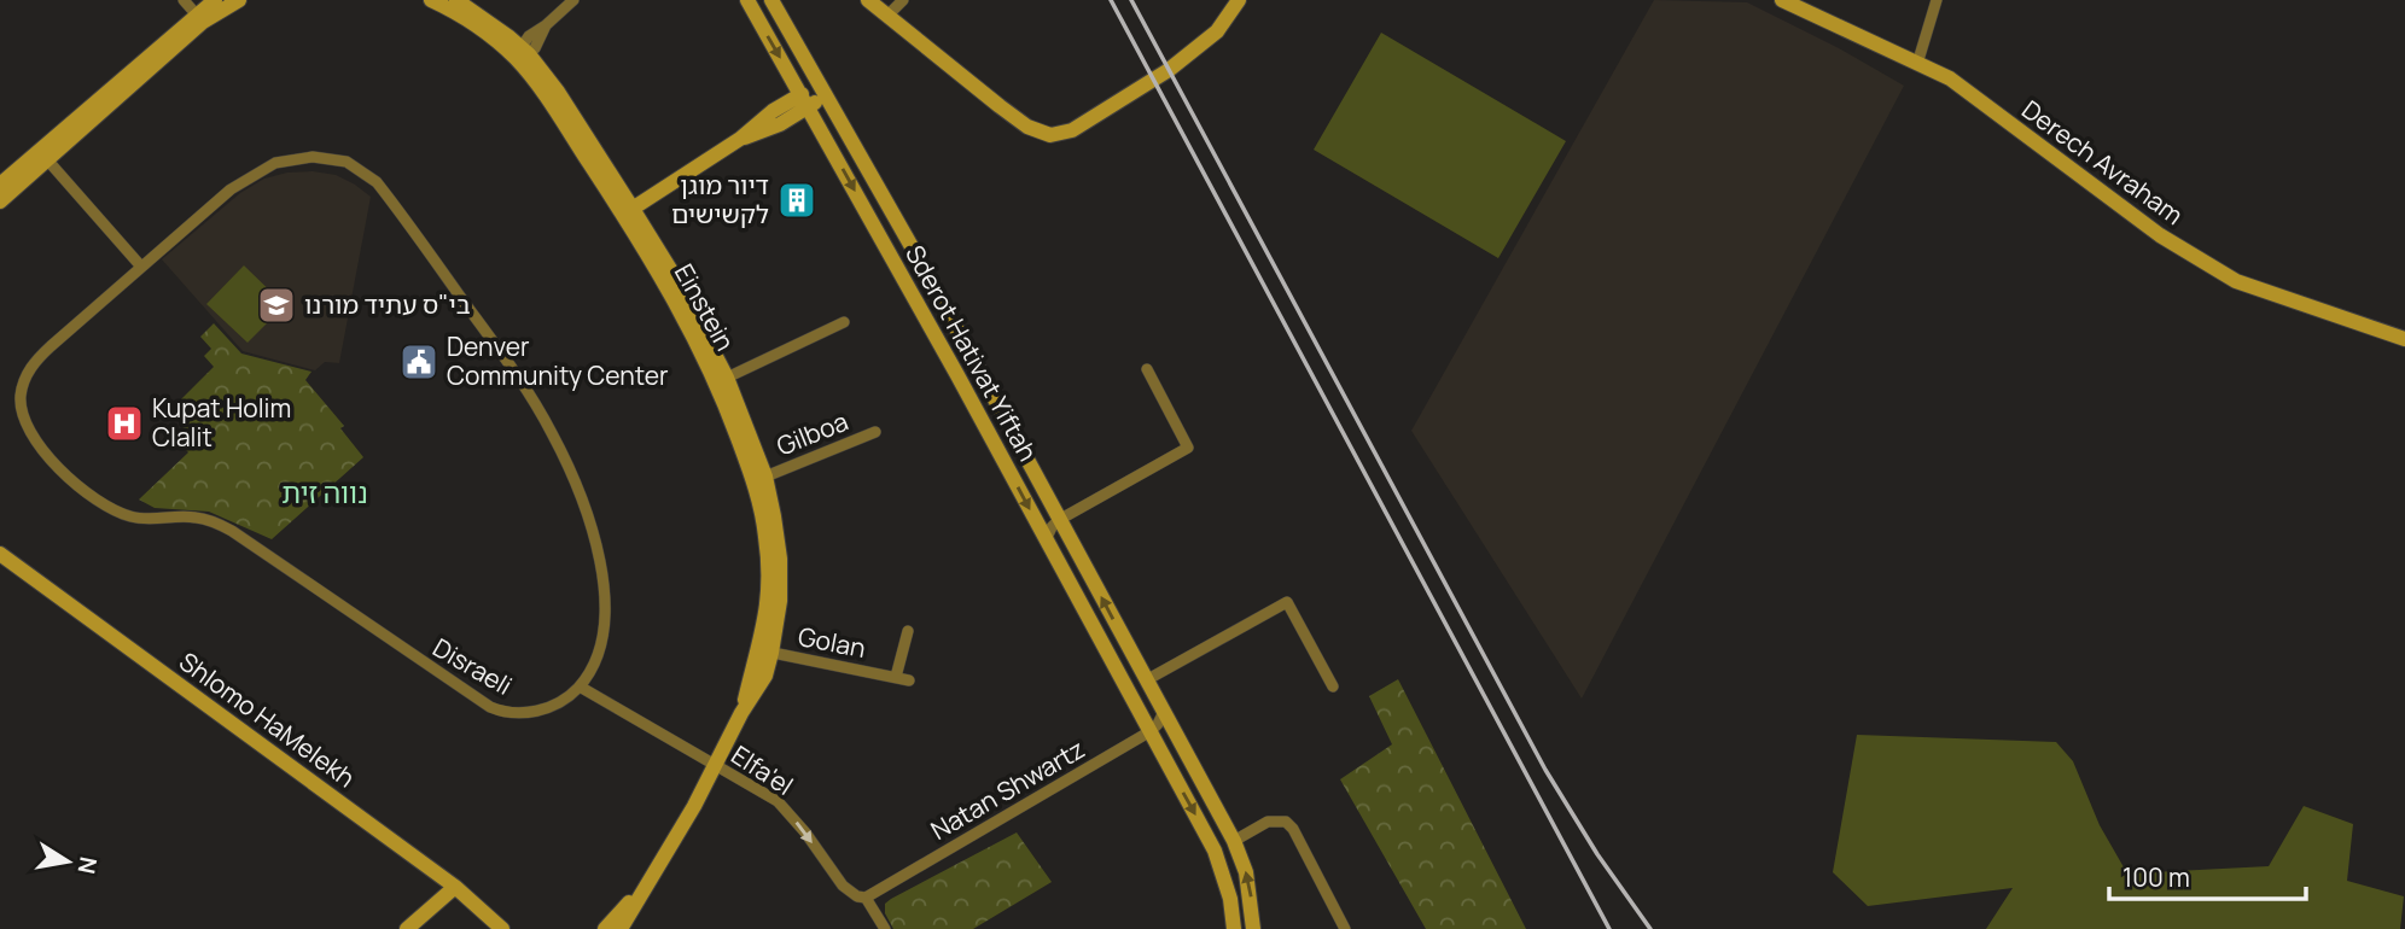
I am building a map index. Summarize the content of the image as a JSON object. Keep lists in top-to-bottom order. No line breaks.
{"streets":{"street":["Derech Avraham","Einstein","Sderot Hativat Yiftah","Gilboa","Golan","Disraeli","Shlomo HaMelekh","Elfa'el","Natan Shwartz"]},"crossings":[["Einstein","Gilboa"],["Einstein","Golan"],["Einstein","Elfa'el"],["Sderot Hativat Yiftah","Natan Shwartz"],["Disraeli","Elfa'el"],["Elfa'el","Natan Shwartz"]],"one_way":["Elfa'el"],"districts":["נווה זית"],"places":{"building":["דיור מוגן לקשישים"],"school or university":["בי\"ס עתיד מורנו"],"public building":["Denver Community Center"],"hospital":["Kupat Holim Clalit"]},"scale_bar":"100 m","north":"right"}
